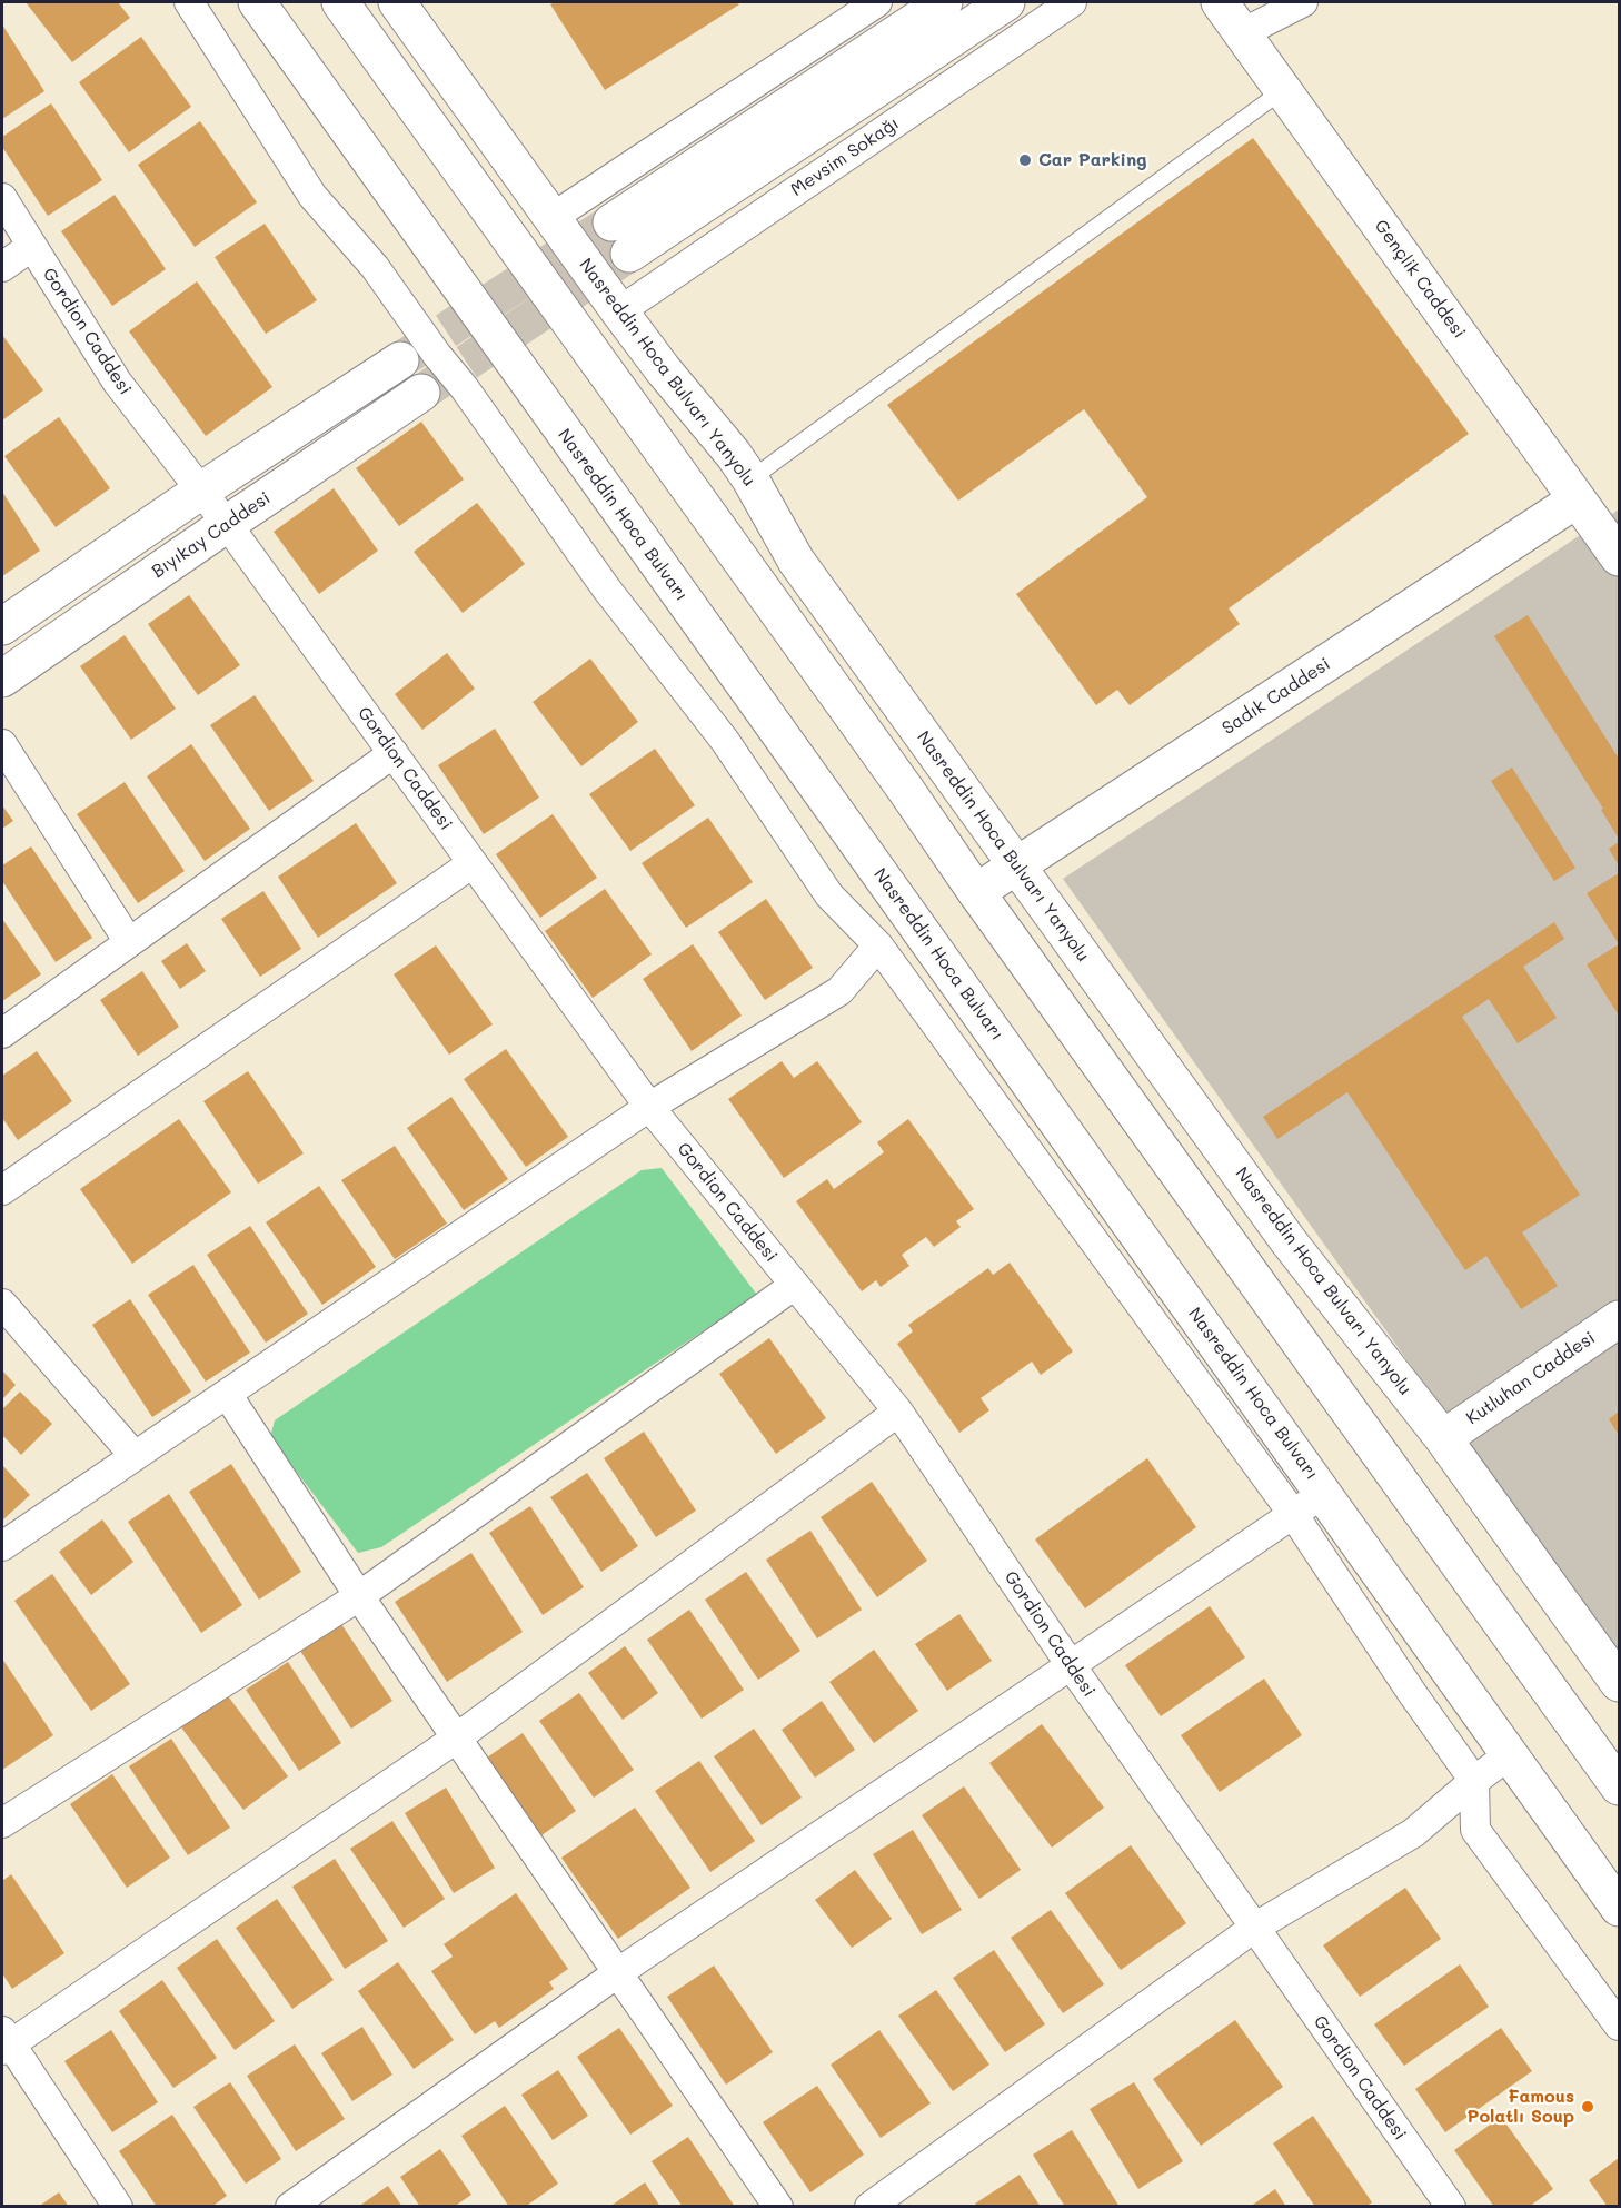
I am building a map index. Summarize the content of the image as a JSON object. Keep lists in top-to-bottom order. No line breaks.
{"streets":{"main road":["Gençlik Caddesi","Nasreddin Hoca Bulvarı Yanyolu","Nasreddin Hoca Bulvarı","Bıyıkay Caddesi","Sadık Caddesi","Kutluhan Caddesi"],"street":["Mevsim Sokağı","Gordion Caddesi"]},"crossings":[["Mevsim Sokağı","Nasreddin Hoca Bulvarı Yanyolu"],["Gençlik Caddesi","Sadık Caddesi"],["Gordion Caddesi","Bıyıkay Caddesi"],["Nasreddin Hoca Bulvarı Yanyolu","Sadık Caddesi"],["Nasreddin Hoca Bulvarı Yanyolu","Kutluhan Caddesi"]],"places":["Car Parking","Famous Polatlı Soup"]}
